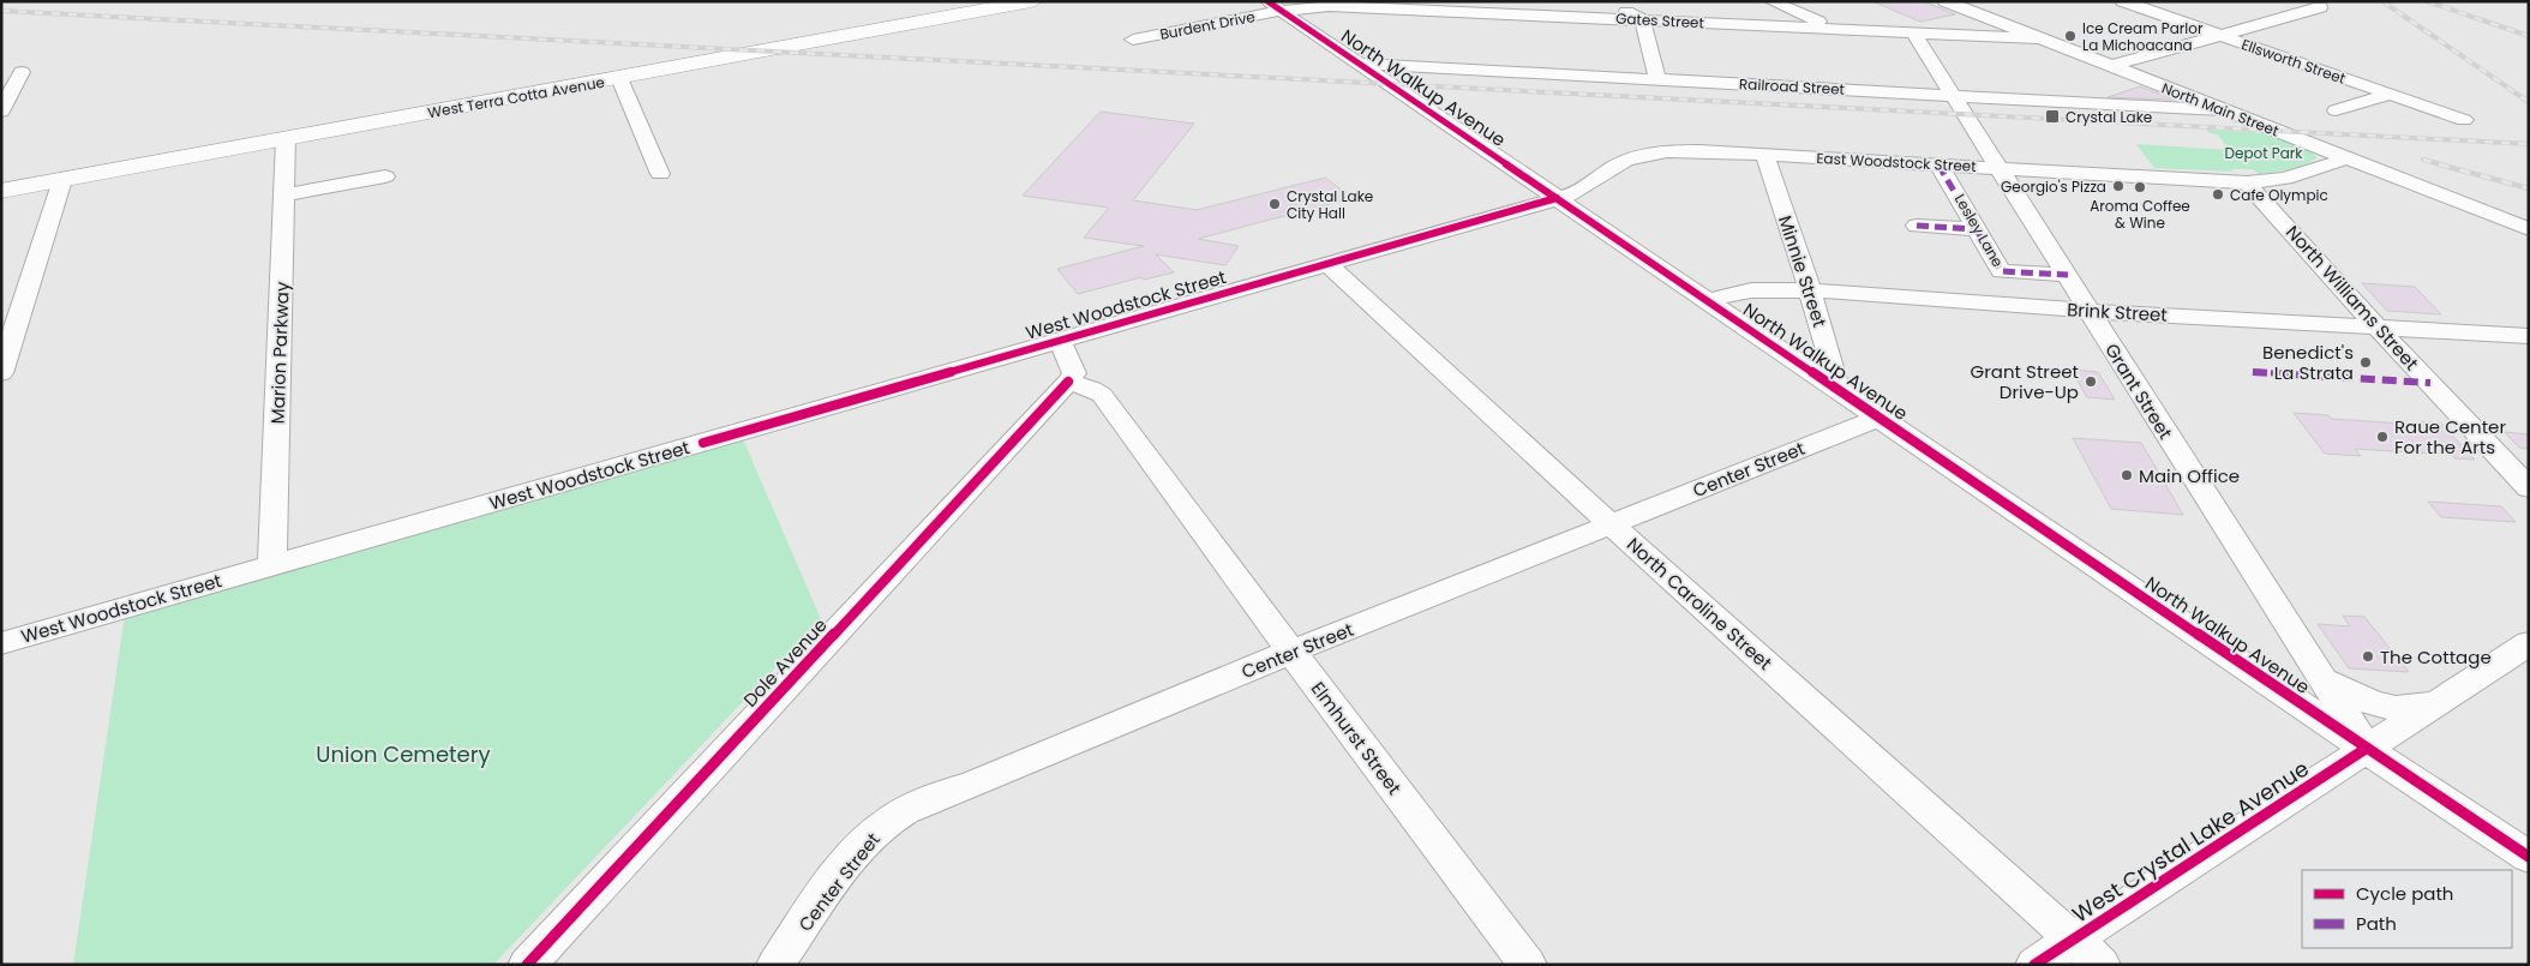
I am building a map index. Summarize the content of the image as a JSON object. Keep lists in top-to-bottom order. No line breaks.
{"streets":{"main road":["West Terra Cotta Avenue"],"street":["Gates Street","Burdent Drive","Ellsworth Street","Railroad Street","North Walkup Avenue","North Main Street","East Woodstock Street","Lesley Lane","Minnie Street","North Williams Street","West Woodstock Street","Brink Street","Marion Parkway","Grant Street","Center Street","North Caroline Street","Dole Avenue","Elmhurst Street","West Crystal Lake Avenue"]},"crossings":[["Gates Street","Burdent Drive"],["Gates Street","North Walkup Avenue"],["Gates Street","North Main Street"],["Gates Street","Grant Street"],["Burdent Drive","North Walkup Avenue"],["Railroad Street","North Walkup Avenue"],["Railroad Street","North Main Street"],["Railroad Street","Grant Street"],["North Walkup Avenue","East Woodstock Street"],["North Walkup Avenue","Minnie Street"],["North Walkup Avenue","West Woodstock Street"],["North Walkup Avenue","Brink Street"],["North Walkup Avenue","Grant Street"],["North Walkup Avenue","Center Street"],["North Walkup Avenue","West Crystal Lake Avenue"],["West Terra Cotta Avenue","Marion Parkway"],["East Woodstock Street","Lesley Lane"],["East Woodstock Street","Minnie Street"],["East Woodstock Street","North Williams Street"],["East Woodstock Street","West Woodstock Street"],["East Woodstock Street","Grant Street"],["Lesley Lane","Grant Street"],["Minnie Street","Brink Street"],["North Williams Street","Brink Street"],["West Woodstock Street","Marion Parkway"],["West Woodstock Street","North Caroline Street"],["Brink Street","Grant Street"],["Grant Street","West Crystal Lake Avenue"],["Center Street","North Caroline Street"],["Center Street","Elmhurst Street"],["North Caroline Street","West Crystal Lake Avenue"],["Dole Avenue","Elmhurst Street"]],"parks":["Depot Park","Union Cemetery"],"places":{"other":["Ice Cream Parlor La Michoacana","Georgio's Pizza","Aroma Coffee & Wine","Cafe Olympic","Crystal Lake City Hall","Benedict's La Strata","Grant Street Drive-Up","Raue Center For the Arts","Main Office","The Cottage"],"transit":["Crystal Lake"]},"legend":["Cycle path","Path"]}
